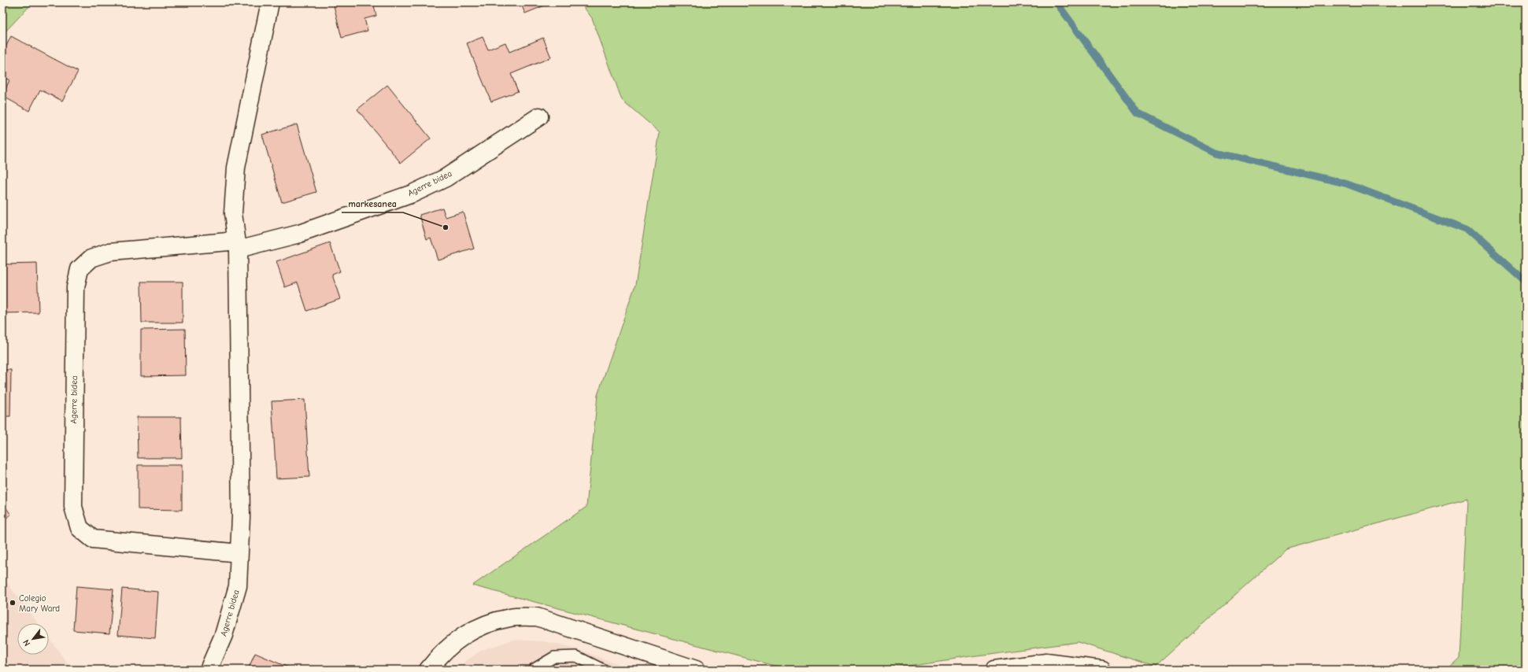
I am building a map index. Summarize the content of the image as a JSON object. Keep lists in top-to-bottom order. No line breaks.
{"streets":{"street":["Agerre bidea"]},"places":["markesanea","Colegio Mary Ward"],"north":"bottom left"}
